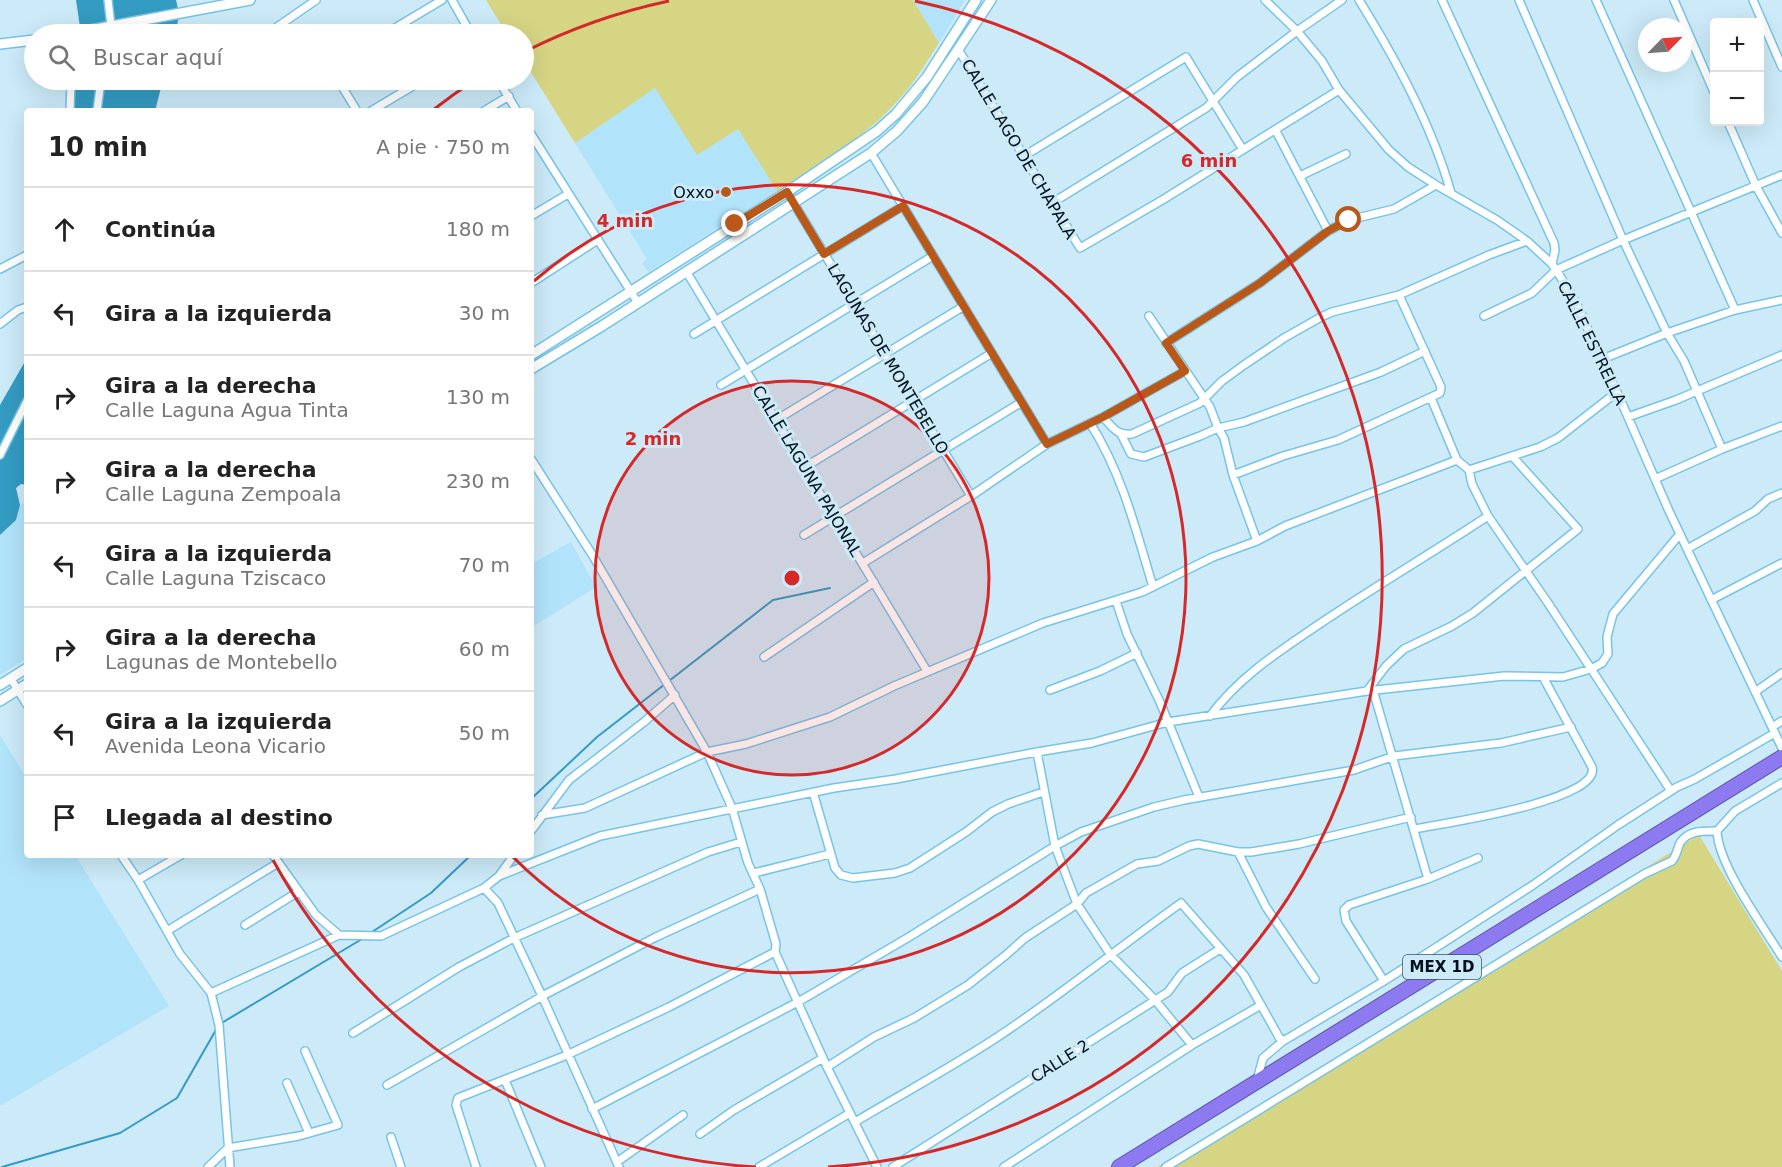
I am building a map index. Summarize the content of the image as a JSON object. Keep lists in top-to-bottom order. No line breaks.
{"streets":{"highway":["MEX 1D"],"street":["CALLE LAGO DE CHAPALA","CALLE ESTRELLA","LAGUNAS DE MONTEBELLO","CALLE LAGUNA PAJONAL","CALLE 2"]},"places":["Oxxo"],"north":"top right","page":{"map_buttons":["+","−"],"search":"Buscar aquí","heading":["10 min","A pie · 750 m"],"list":[["Continúa","180 m"],["Gira a la izquierda","30 m"],["Gira a la derecha","Calle Laguna Agua Tinta","130 m"],["Gira a la derecha","Calle Laguna Zempoala","230 m"],["Gira a la izquierda","Calle Laguna Tziscaco","70 m"],["Gira a la derecha","Lagunas de Montebello","60 m"],["Gira a la izquierda","Avenida Leona Vicario","50 m"],"Llegada al destino"]},"rings":["6 min","4 min","2 min"]}
